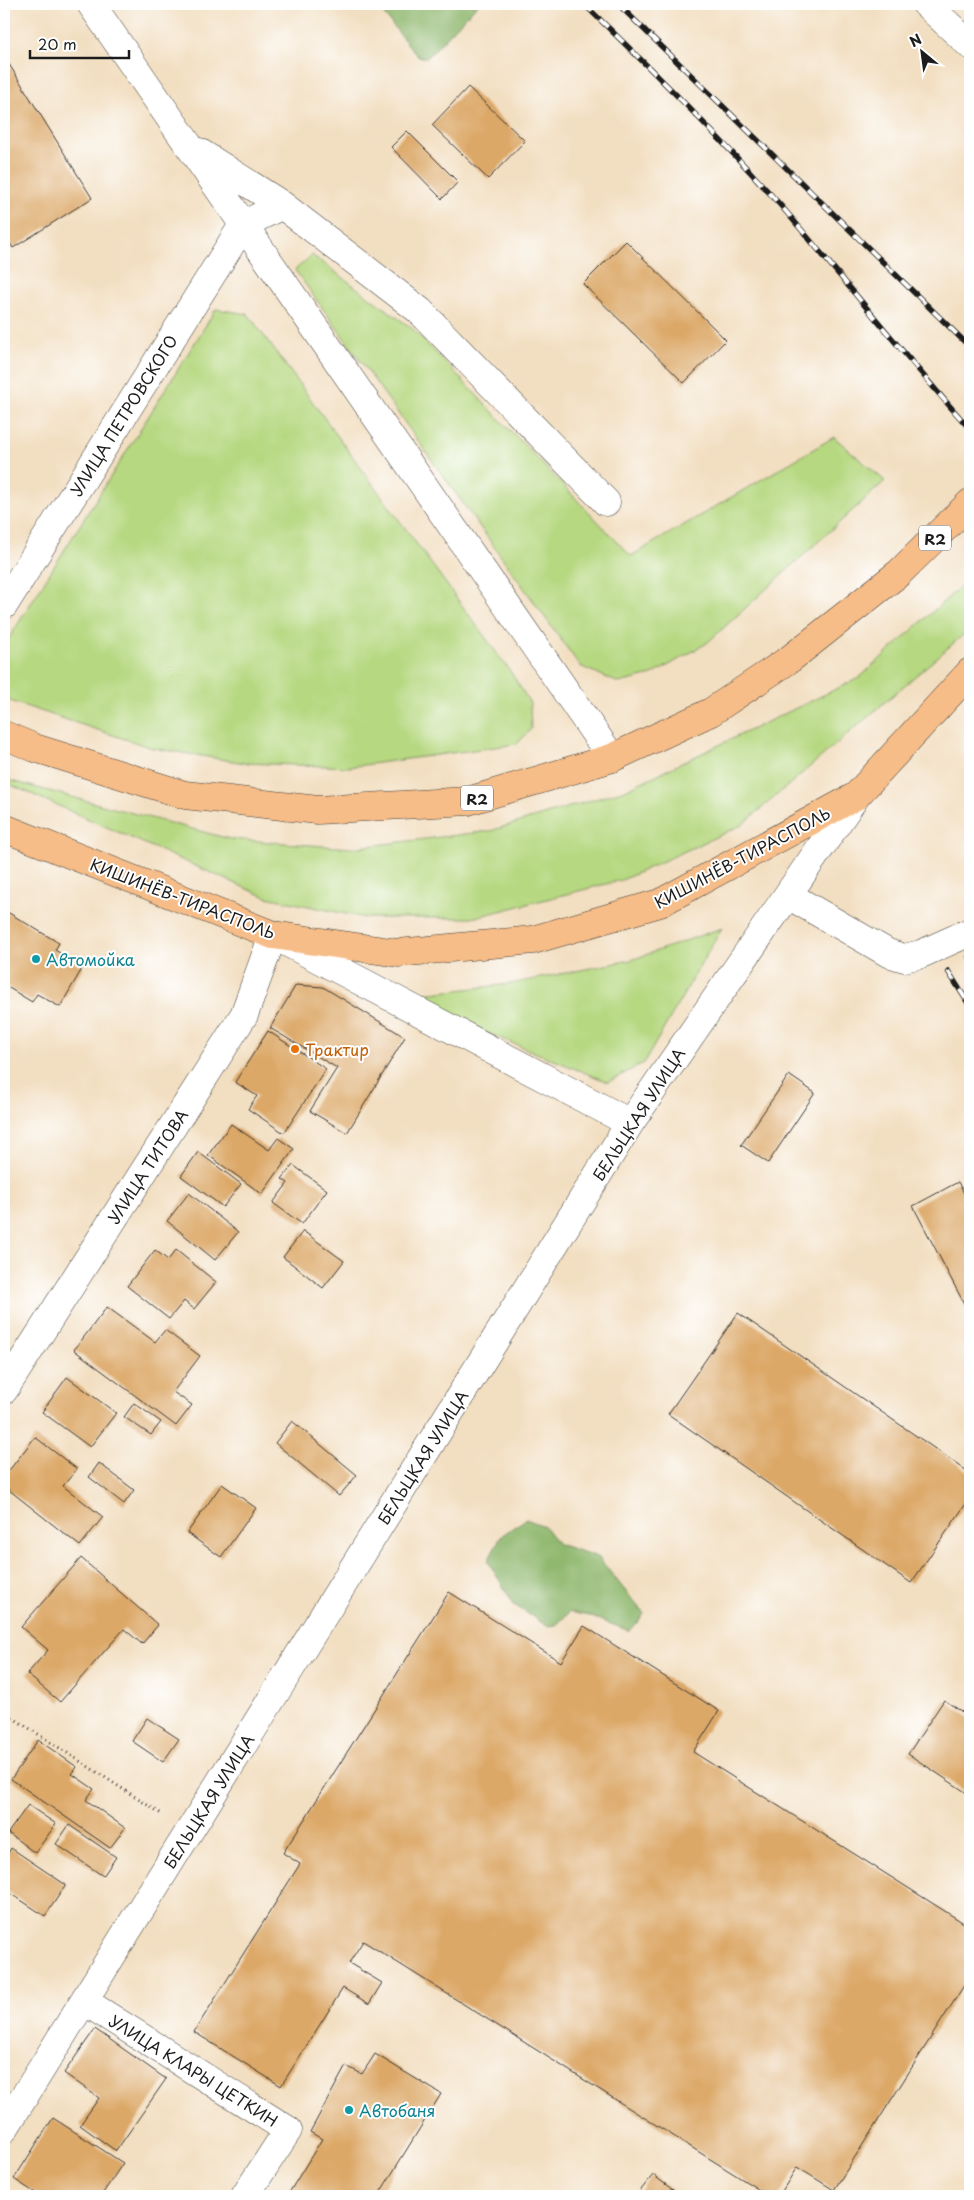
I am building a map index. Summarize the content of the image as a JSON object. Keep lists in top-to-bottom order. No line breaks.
{"streets":{"main road":["R2","КИШИНЁВ-ТИРАСПОЛЬ"],"street":["УЛИЦА ПЕТРОВСКОГО","БЕЛЬЦКАЯ УЛИЦА","УЛИЦА ТИТОВА","УЛИЦА КЛАРЫ ЦЕТКИН"]},"crossings":[["КИШИНЁВ-ТИРАСПОЛЬ","БЕЛЬЦКАЯ УЛИЦА"],["КИШИНЁВ-ТИРАСПОЛЬ","УЛИЦА ТИТОВА"],["БЕЛЬЦКАЯ УЛИЦА","УЛИЦА КЛАРЫ ЦЕТКИН"]],"places":["Автомойка","Трактир","Автобаня"],"scale_bar":"20 m","north":"top left"}
